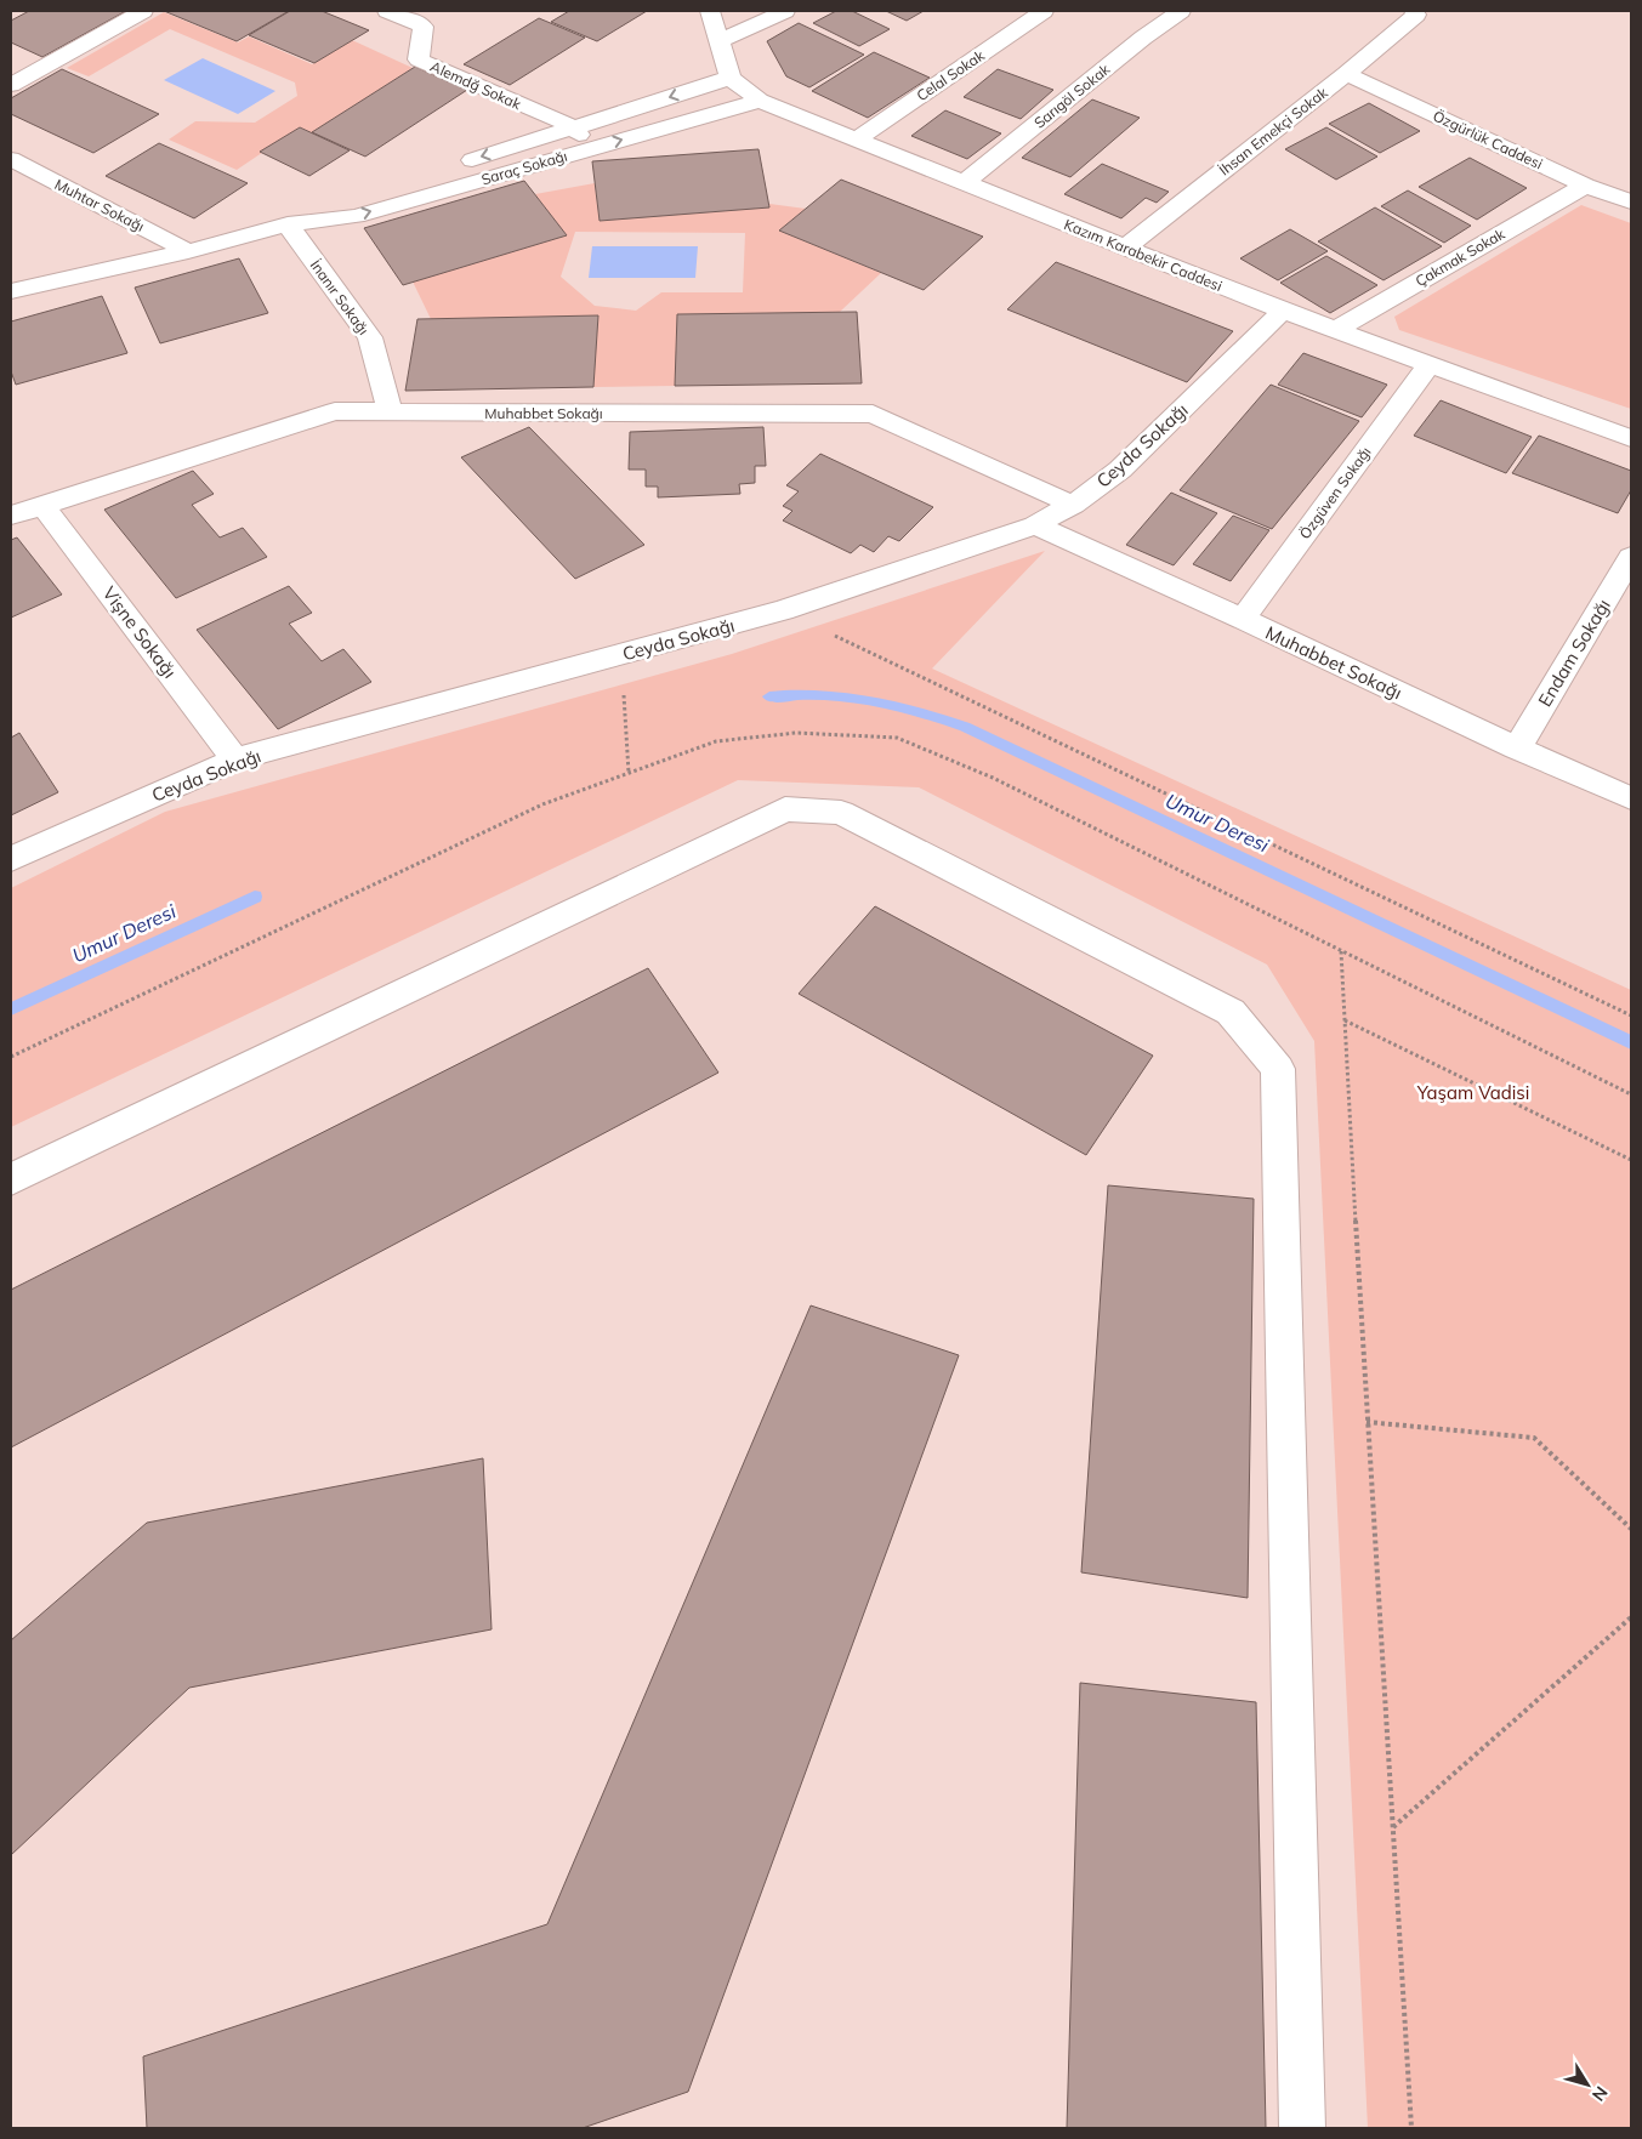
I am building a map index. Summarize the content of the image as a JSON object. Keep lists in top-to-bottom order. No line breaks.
{"streets":{"street":["Celal Sokak","Alemdğ Sokak","Sarıgöl Sokak","İhsan Emekçi Sokak","Özgürlük Caddesi","Saraç Sokağı","Muhtar Sokağı","Kazım Karabekir Caddesi","Çakmak Sokak","İnanır Sokağı","Muhabbet Sokağı","Ceyda Sokağı","Özgüven Sokağı","Vişne Sokağı","Endam Sokağı"]},"crossings":[["Celal Sokak","Kazım Karabekir Caddesi"],["Alemdğ Sokak","Saraç Sokağı"],["Sarıgöl Sokak","Kazım Karabekir Caddesi"],["İhsan Emekçi Sokak","Özgürlük Caddesi"],["İhsan Emekçi Sokak","Kazım Karabekir Caddesi"],["Özgürlük Caddesi","Çakmak Sokak"],["Saraç Sokağı","Muhtar Sokağı"],["Saraç Sokağı","Kazım Karabekir Caddesi"],["Saraç Sokağı","İnanır Sokağı"],["Kazım Karabekir Caddesi","Çakmak Sokak"],["Kazım Karabekir Caddesi","Ceyda Sokağı"],["Kazım Karabekir Caddesi","Özgüven Sokağı"],["İnanır Sokağı","Muhabbet Sokağı"],["Muhabbet Sokağı","Ceyda Sokağı"],["Muhabbet Sokağı","Özgüven Sokağı"],["Muhabbet Sokağı","Vişne Sokağı"],["Muhabbet Sokağı","Endam Sokağı"],["Ceyda Sokağı","Vişne Sokağı"]],"water":["Umur Deresi"],"parks":["Yaşam Vadisi"],"north":"bottom right"}
